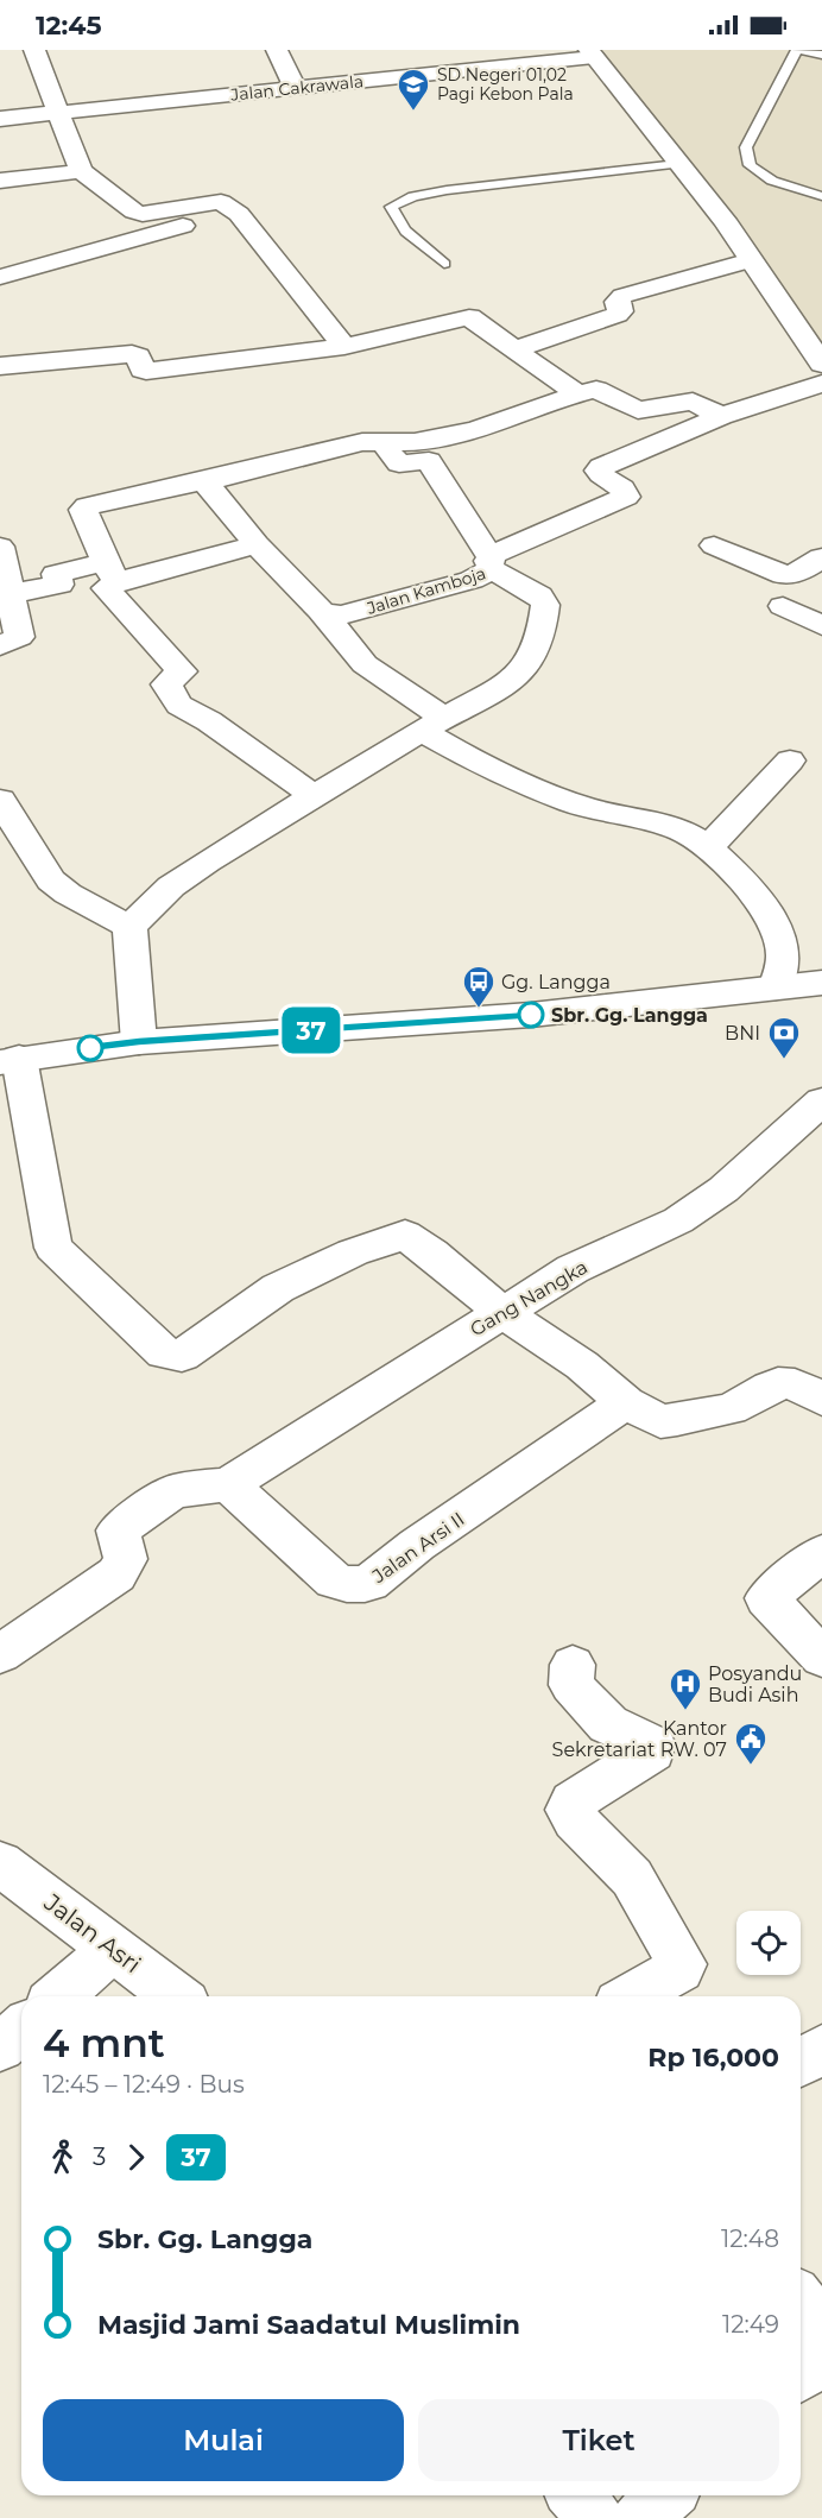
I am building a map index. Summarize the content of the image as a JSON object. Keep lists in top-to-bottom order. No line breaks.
{"streets":{"street":["Jalan Cakrawala","Jalan Kamboja","Gang Nangka","Jalan Arsi II","Jalan Asri"]},"crossings":[["Gang Nangka","Jalan Arsi II"]],"places":{"school or university":["SD Negeri 01,02 Pagi Kebon Pala"],"bus stop":["Gg. Langga"],"other":["Sbr. Gg. Langga"],"bank":["BNI"],"hospital":["Posyandu Budi Asih"],"public building":["Kantor Sekretariat RW. 07"]},"lines":["bus line 37"],"page":{"status":"12:45","on_map":"37","heading":["4 mnt","12:45 – 12:49 · Bus","Rp 16,000"],"legs":["3","37"],"list":[{"name":"Sbr. Gg. Langga","value":"12:48"},{"name":"Masjid Jami Saadatul Muslimin","value":"12:49"}],"buttons":["Mulai","Tiket"]}}
